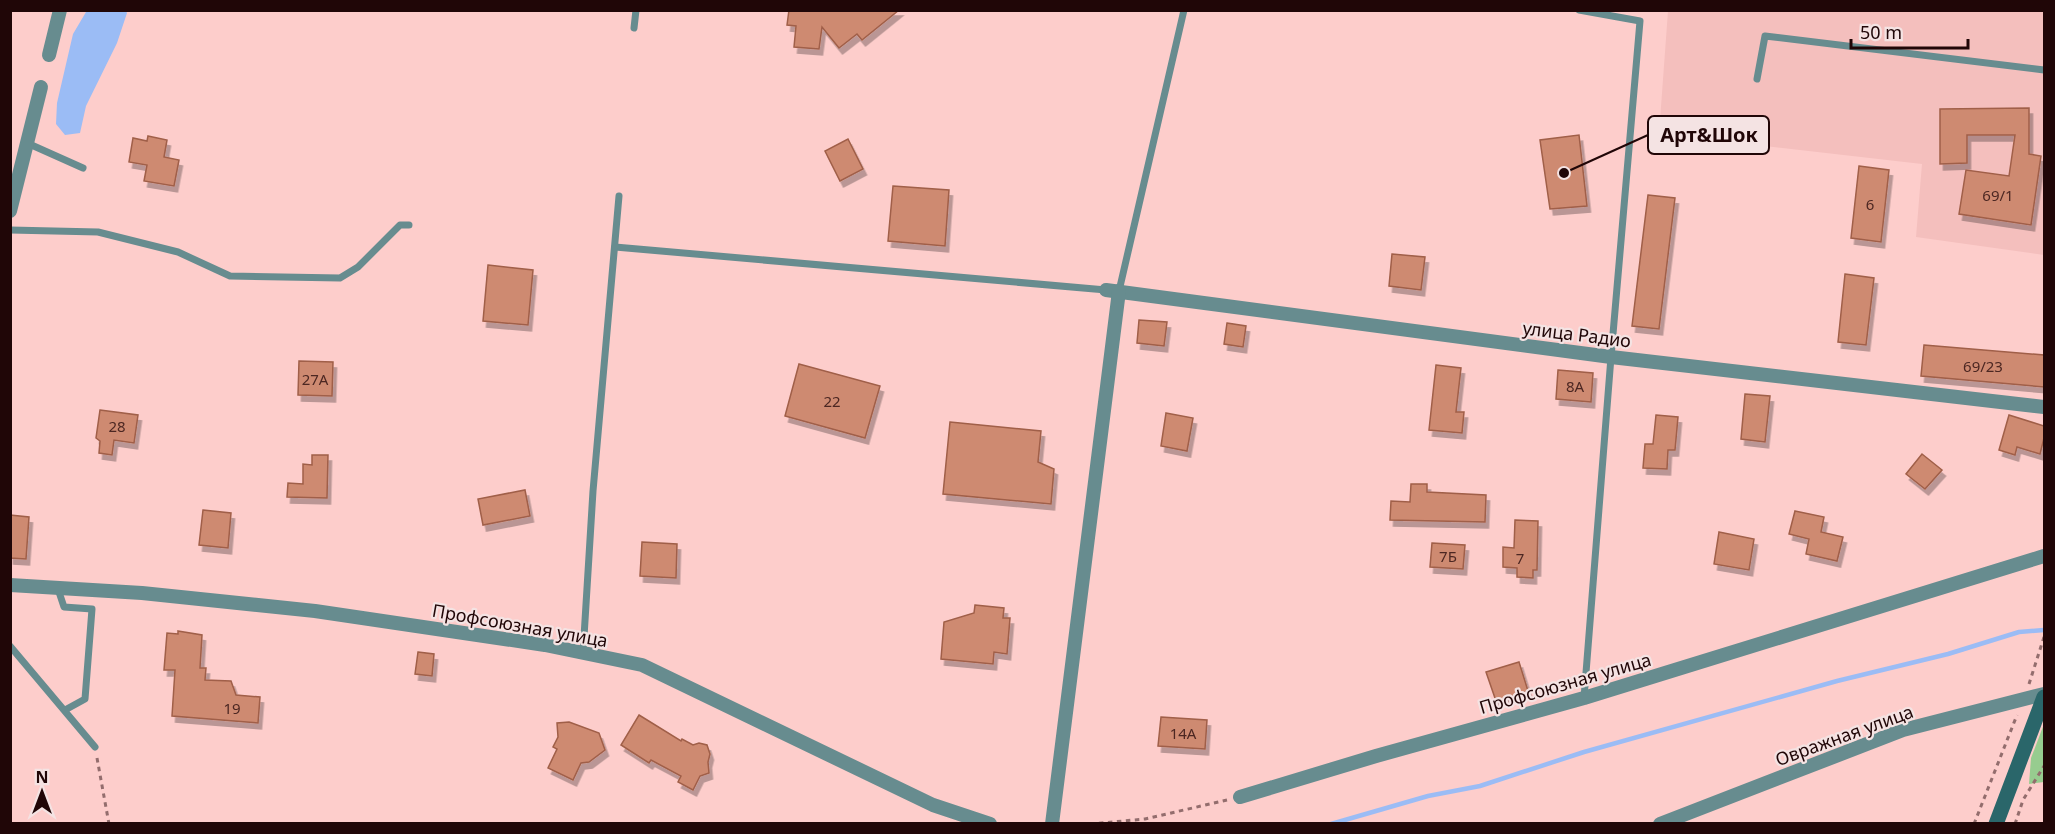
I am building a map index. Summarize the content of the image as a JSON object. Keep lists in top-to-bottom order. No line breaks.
{"streets":{"street":["улица Радио","Профсоюзная улица","Овражная улица"]},"places":["Арт&Шок"],"house_numbers":["69/1","6","69/23","27А","8А","22","28","7Б","7","19","14А"],"scale_bar":"50 m","north":"top"}
